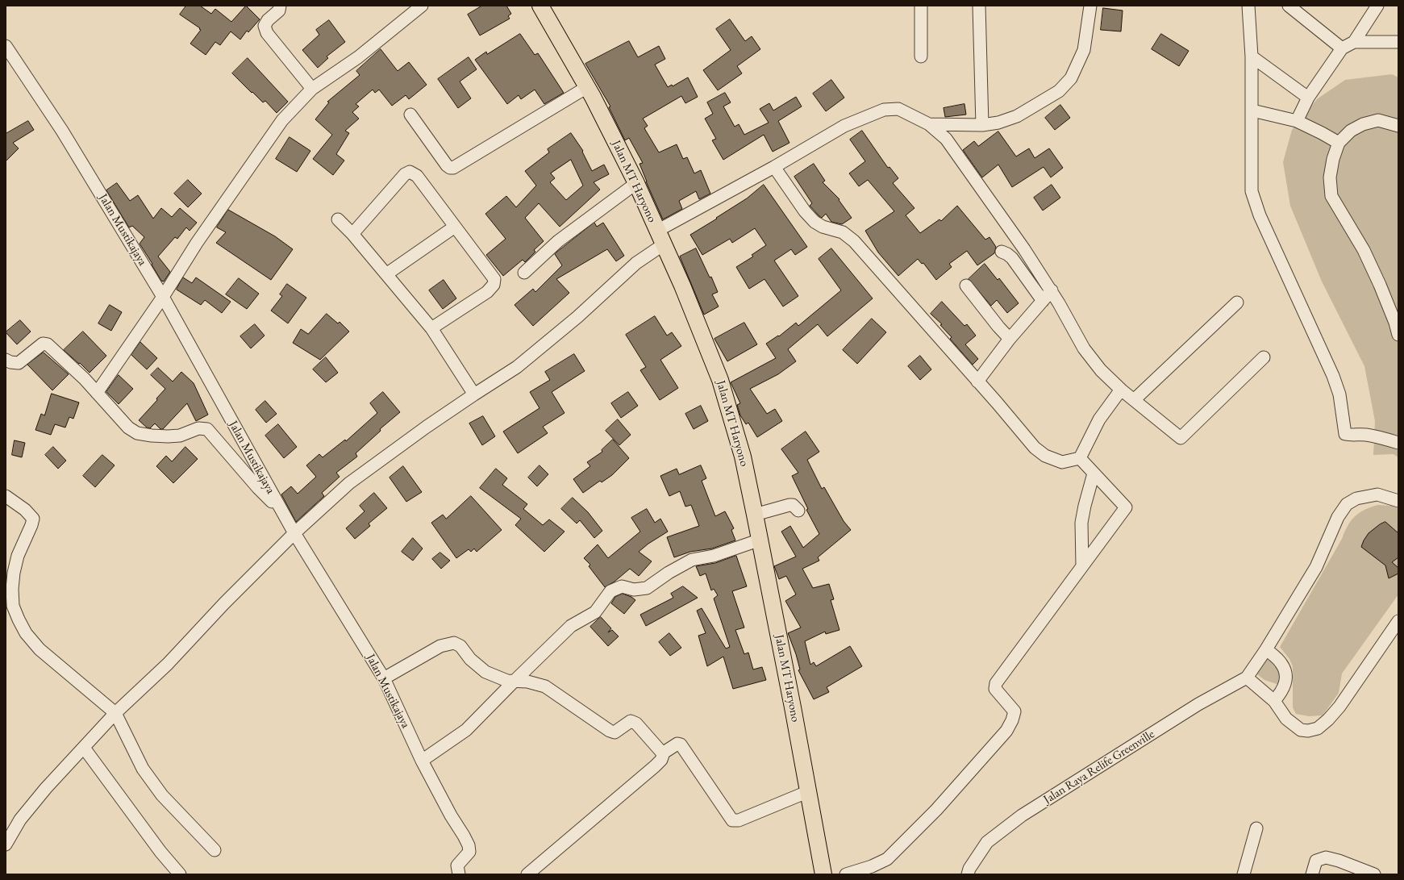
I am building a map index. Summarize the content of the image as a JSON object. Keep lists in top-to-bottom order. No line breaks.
{"streets":{"main road":["Jalan MT Haryono"],"street":["Jalan Mustikajaya","Jalan Raya Relife Greenville"]}}
